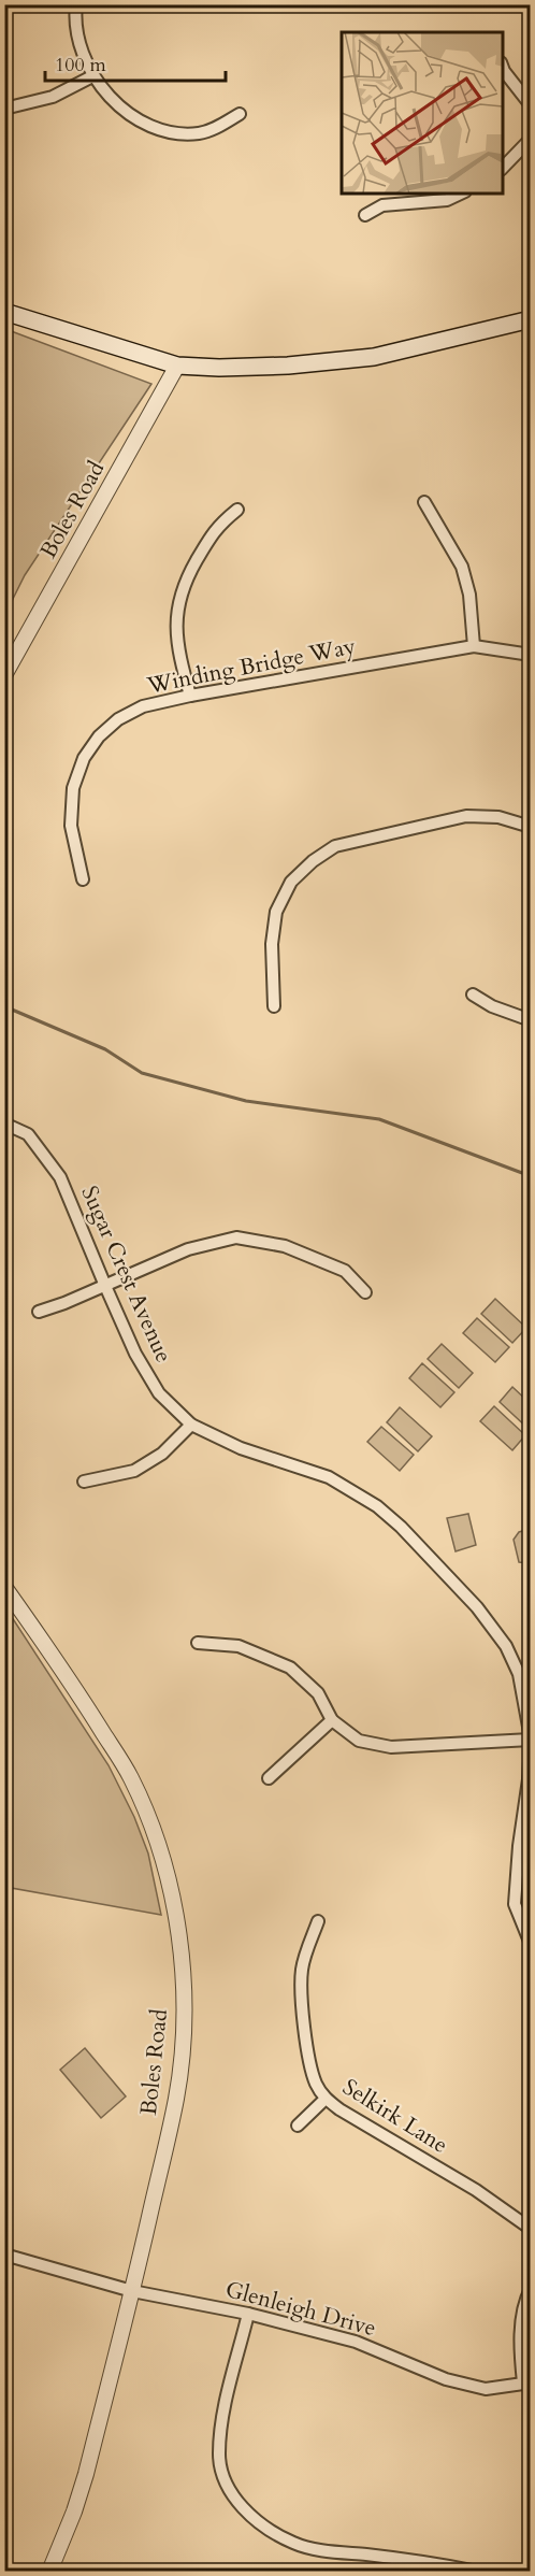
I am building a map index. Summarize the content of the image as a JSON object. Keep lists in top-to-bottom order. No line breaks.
{"streets":{"street":["Boles Road","Winding Bridge Way","Sugar Crest Avenue","Selkirk Lane","Glenleigh Drive"]},"crossings":[["Boles Road","Glenleigh Drive"]],"scale_bar":"100 m"}
